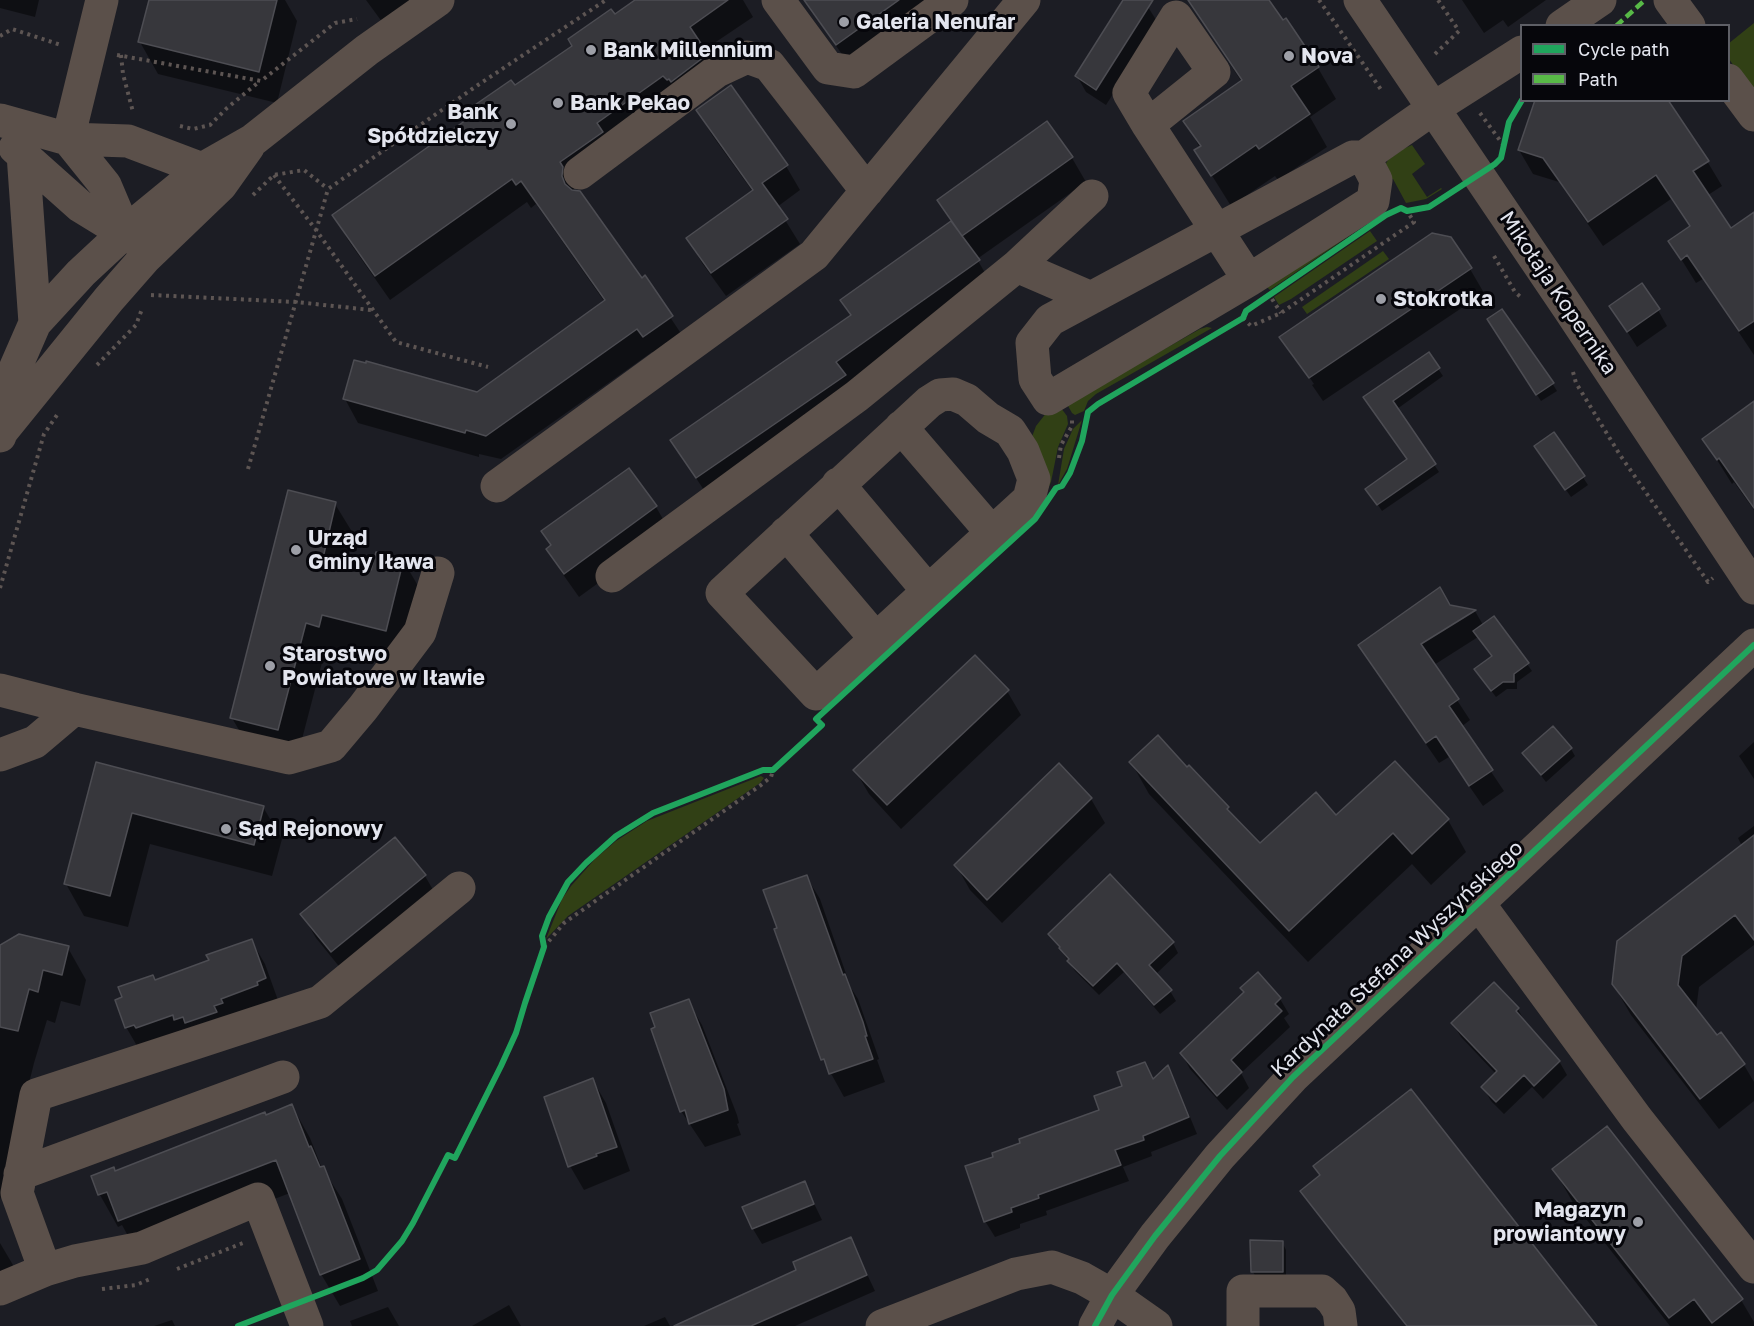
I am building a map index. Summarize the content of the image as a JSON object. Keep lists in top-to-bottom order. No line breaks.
{"streets":{"street":["Mikołaja Kopernika","Kardynała Stefana Wyszyńskiego"]},"places":["Galeria Nenufar","Bank Millennium","Nova","Bank Pekao","Bank Spółdzielczy","Stokrotka","Urząd Gminy Iława","Starostwo Powiatowe w Iławie","Sąd Rejonowy","Magazyn prowiantowy"],"legend":["Cycle path","Path"]}
